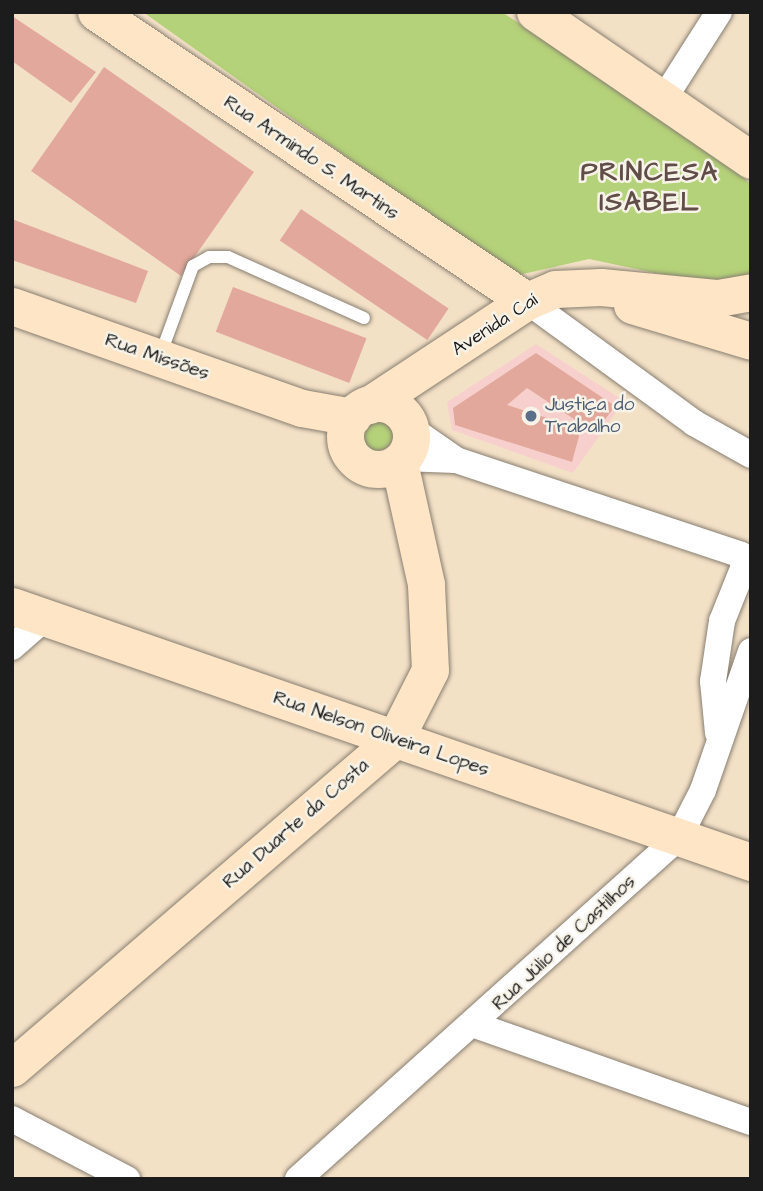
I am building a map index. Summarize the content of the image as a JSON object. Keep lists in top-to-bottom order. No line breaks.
{"streets":{"street":["Rua Armindo S. Martins","Avenida Caí","Rua Missões","Rua Nelson Oliveira Lopes","Rua Duarte da Costa","Rua Júlio de Castilhos"]},"crossings":[["Rua Armindo S. Martins","Avenida Caí"],["Avenida Caí","Rua Missões"],["Avenida Caí","Rua Duarte da Costa"],["Rua Missões","Rua Duarte da Costa"],["Rua Nelson Oliveira Lopes","Rua Duarte da Costa"],["Rua Nelson Oliveira Lopes","Rua Júlio de Castilhos"]],"districts":["PRINCESA ISABEL"],"places":["Justiça do Trabalho"]}
